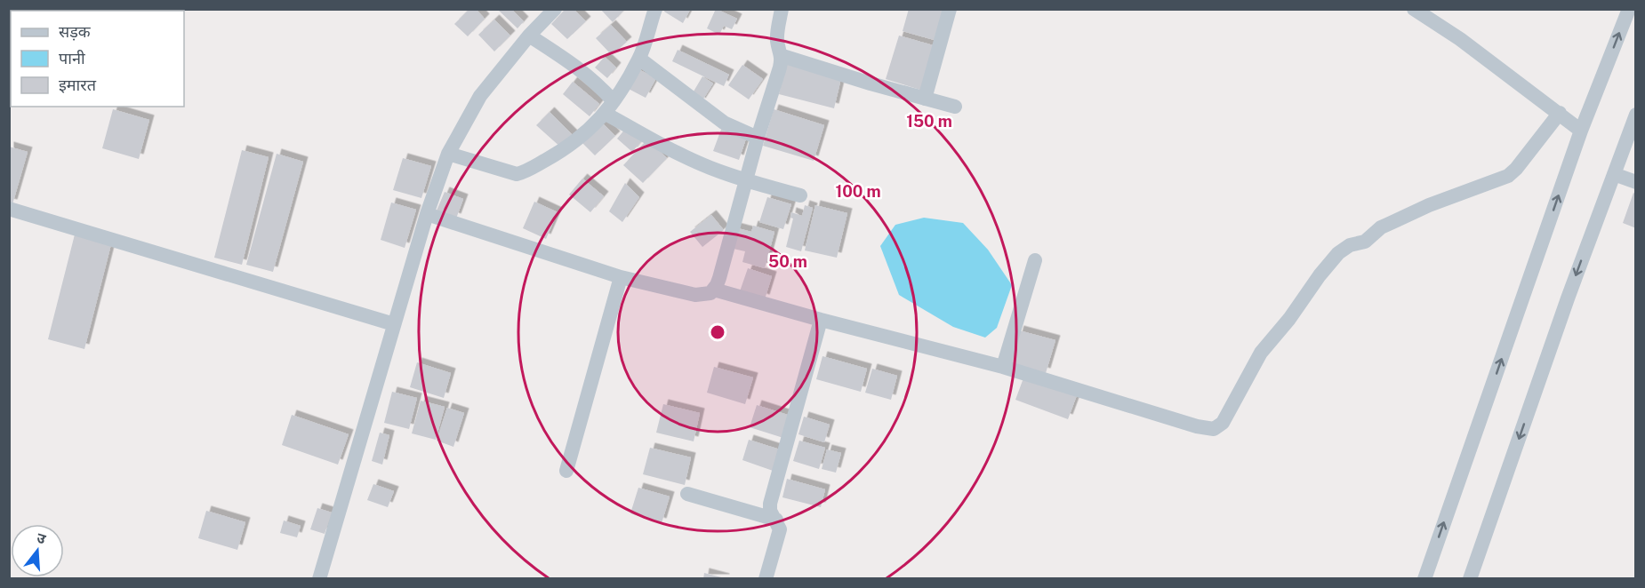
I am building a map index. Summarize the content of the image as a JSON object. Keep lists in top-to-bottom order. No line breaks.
{"legend":["सड़क","पानी","इमारत"],"north":"top","rings":["150 m","100 m","50 m"]}
